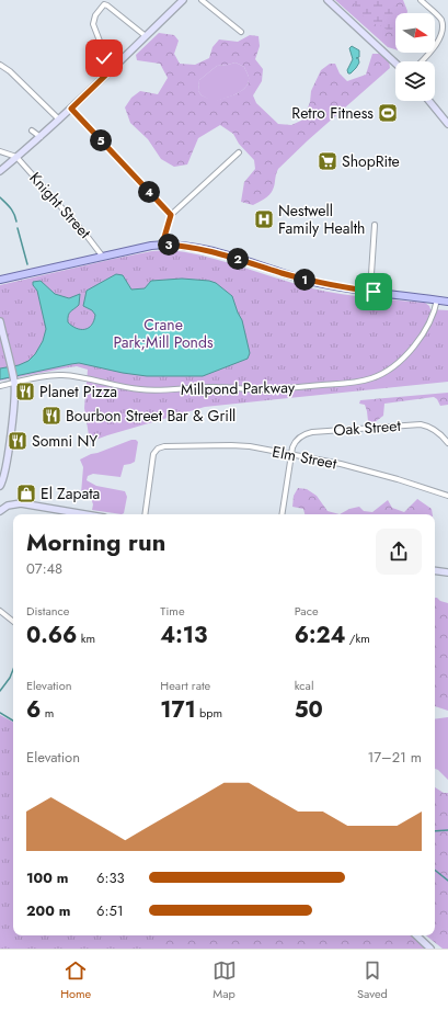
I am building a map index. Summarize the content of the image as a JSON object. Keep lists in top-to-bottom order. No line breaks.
{"streets":{"street":["Knight Street","Millpond Parkway","Oak Street","Elm Street"]},"crossings":[["Oak Street","Elm Street"]],"parks":["Crane Park;Mill Ponds"],"places":{"sports":["Retro Fitness"],"supermarket":["ShopRite"],"hospital":["Nestwell Family Health"],"restaurant":["Planet Pizza","Bourbon Street Bar & Grill","Somni NY"],"shop":["El Zapata"]},"north":"right","page":{"pins":["5","4","3","2","1"],"heading":["Morning run","07:48"],"stats":[["Distance","0.66 km"],["Time","4:13"],["Pace","6:24 /km"],["Elevation","6 m"],["Heart rate","171 bpm"],["kcal","50"]],"chart":["Elevation","17–21 m"],"list":[{"name":"100 m","note":"6:33"},{"name":"200 m","note":"6:51"}],"tabs":["Home","Map","Saved"]}}
